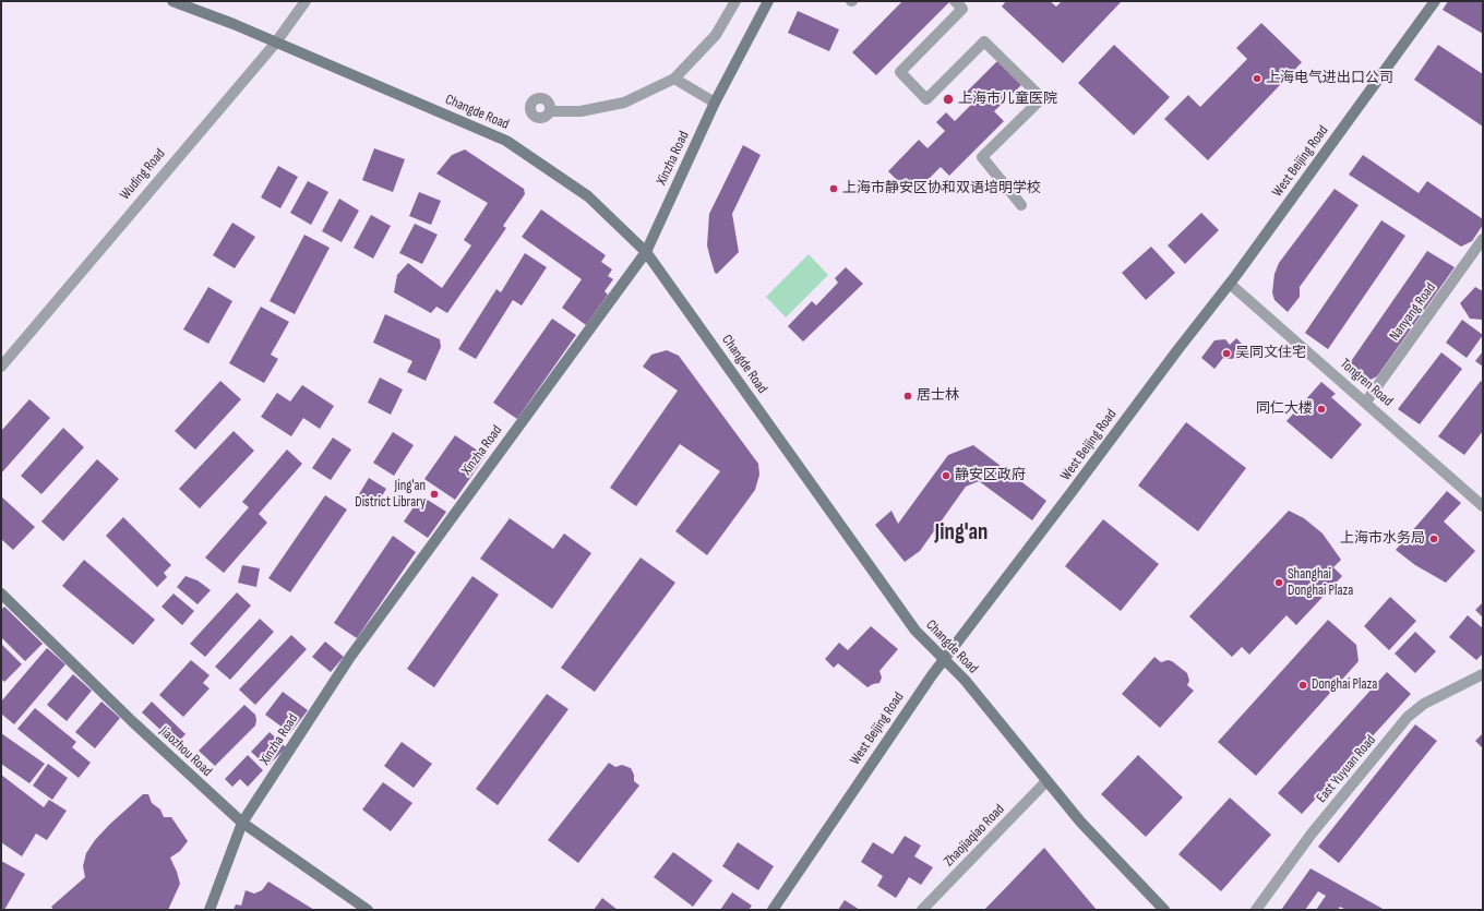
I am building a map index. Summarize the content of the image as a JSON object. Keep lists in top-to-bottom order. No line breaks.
{"streets":{"main road":["Changde Road","Xinzha Road","West Beijing Road","Jiaozhou Road"],"street":["Wuding Road","Nanyang Road","Tongren Road","East Yuyuan Road","Zhaojiaqiao Road"]},"crossings":[["Changde Road","Xinzha Road"],["Changde Road","West Beijing Road"],["Changde Road","Wuding Road"],["Changde Road","Zhaojiaqiao Road"],["Xinzha Road","Jiaozhou Road"],["West Beijing Road","Tongren Road"],["Nanyang Road","Tongren Road"]],"districts":["Jing'an"],"places":["上海电气进出口公司","上海市儿童医院","上海市静安区协和双语培明学校","吴同文住宅","居士林","同仁大楼","静安区政府","Jing'an District Library","上海市水务局","Shanghai Donghai Plaza","Donghai Plaza"]}
